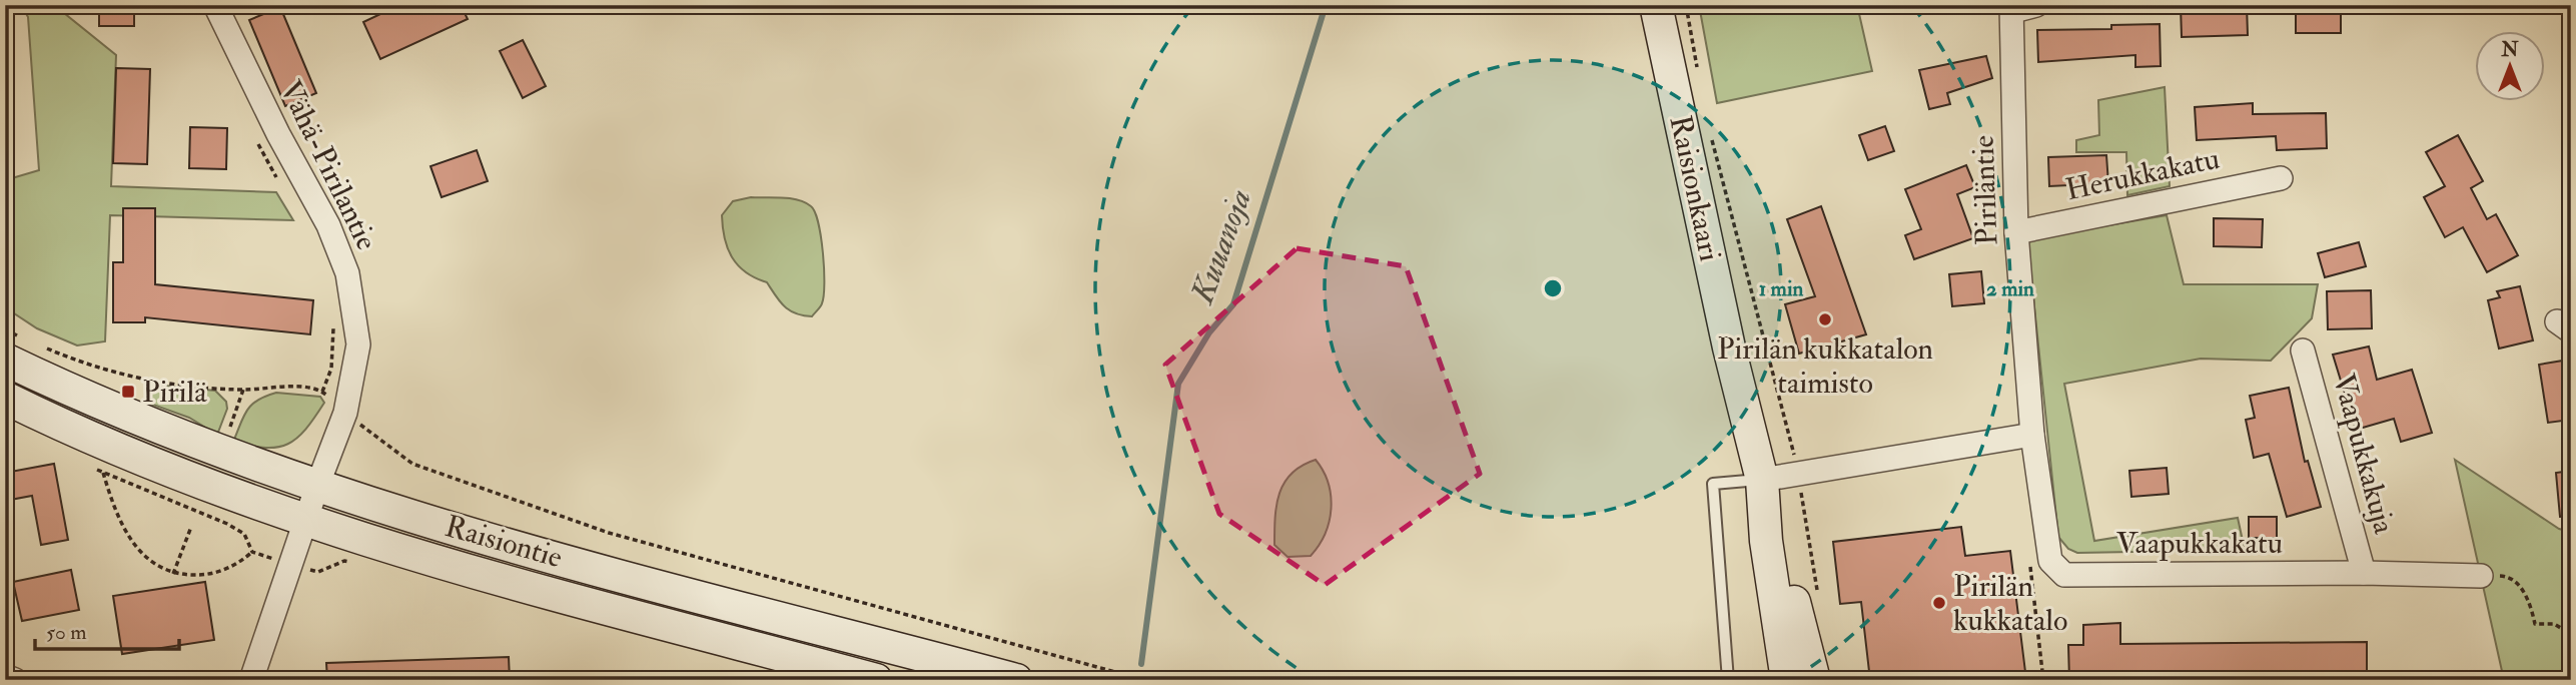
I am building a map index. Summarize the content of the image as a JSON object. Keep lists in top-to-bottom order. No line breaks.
{"streets":{"main road":["Raisionkaari","Raisiontie"],"street":["Vähä-Pirilantie","Herukkakatu","Piriläntie","Vaapukkakuja","Vaapukkakatu"]},"crossings":[["Vähä-Pirilantie","Raisiontie"],["Herukkakatu","Piriläntie"],["Piriläntie","Vaapukkakatu"],["Vaapukkakuja","Vaapukkakatu"]],"water":["Kuuanoja"],"places":{"other":["Pirilän kukkatalon taimisto","Pirilän kukkatalo"],"transit":["Pirilä"]},"scale_bar":"50 m","north":"top","rings":["1 min","2 min"]}
